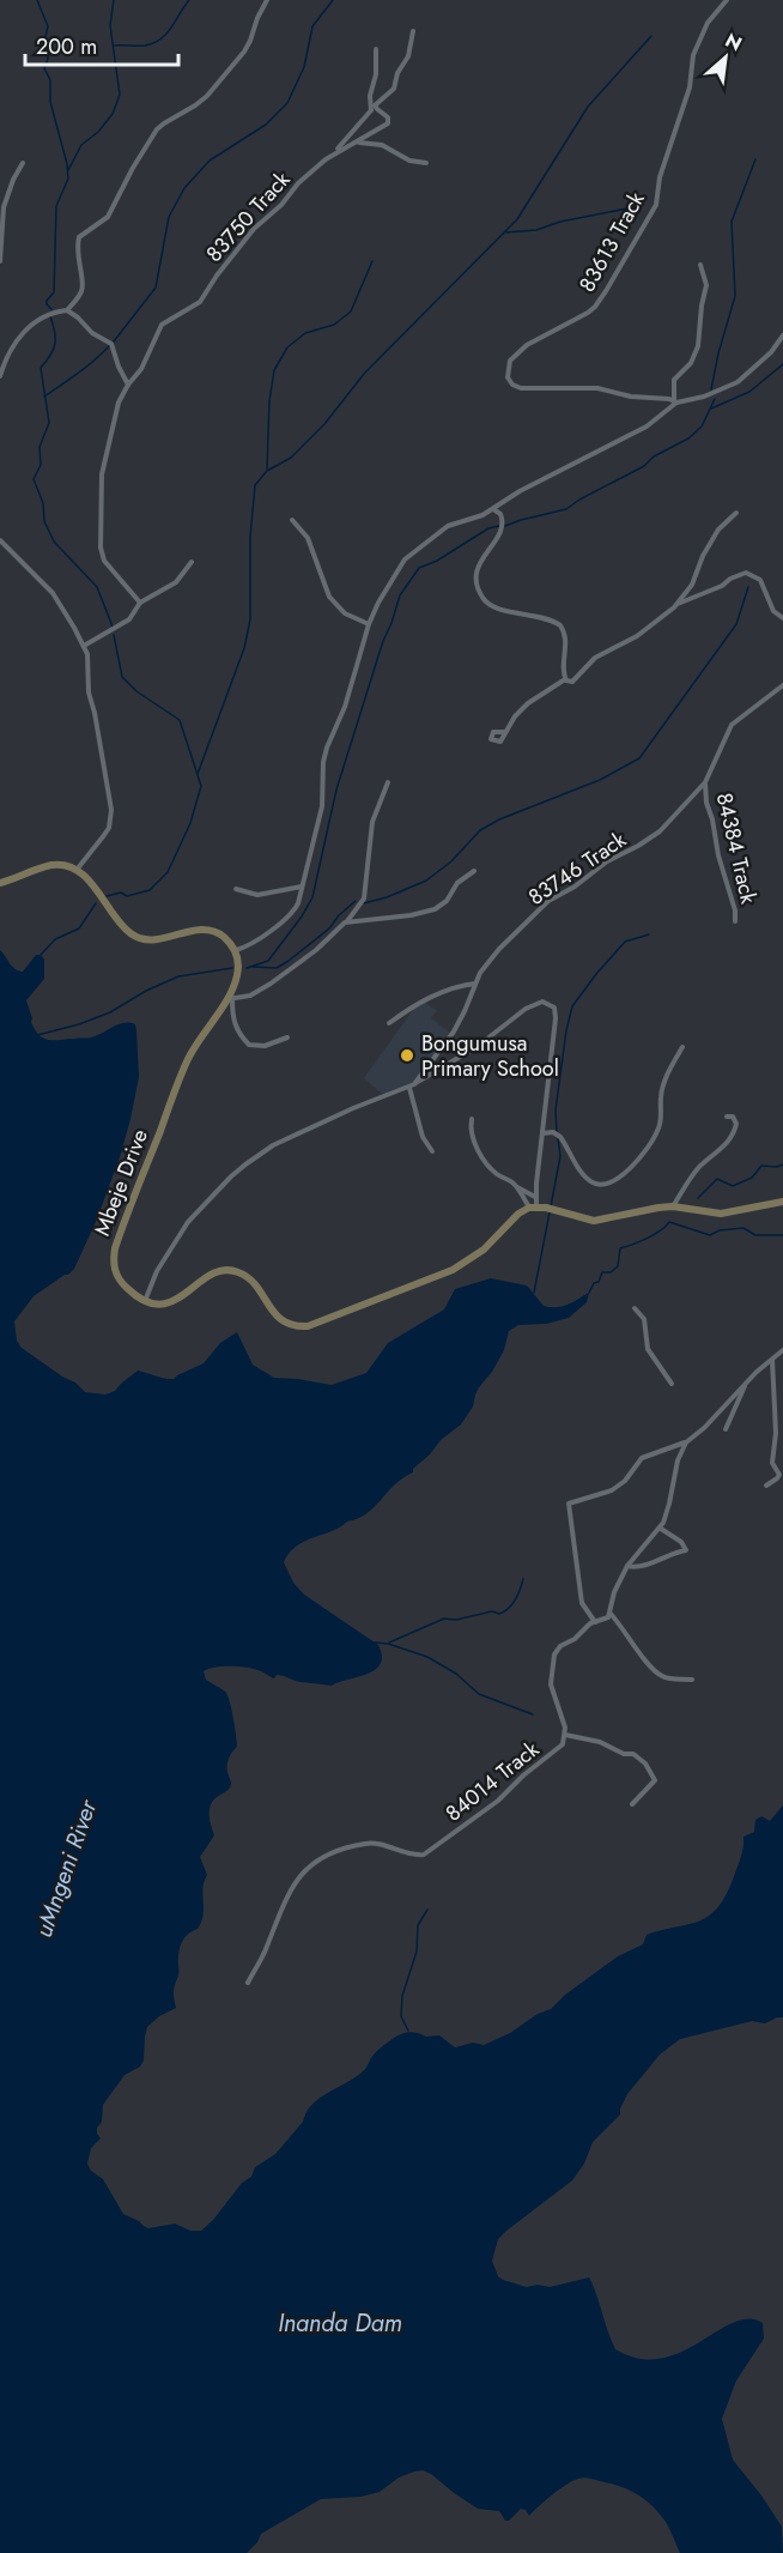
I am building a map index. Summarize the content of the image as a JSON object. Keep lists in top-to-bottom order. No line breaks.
{"streets":{"street":["83750 Track","83613 Track","84384 Track","83746 Track","Mbeje Drive","84014 Track"]},"crossings":[["84384 Track","83746 Track"]],"water":["uMngeni River","Inanda Dam"],"places":["Bongumusa Primary School"],"scale_bar":"200 m","north":"top right"}
